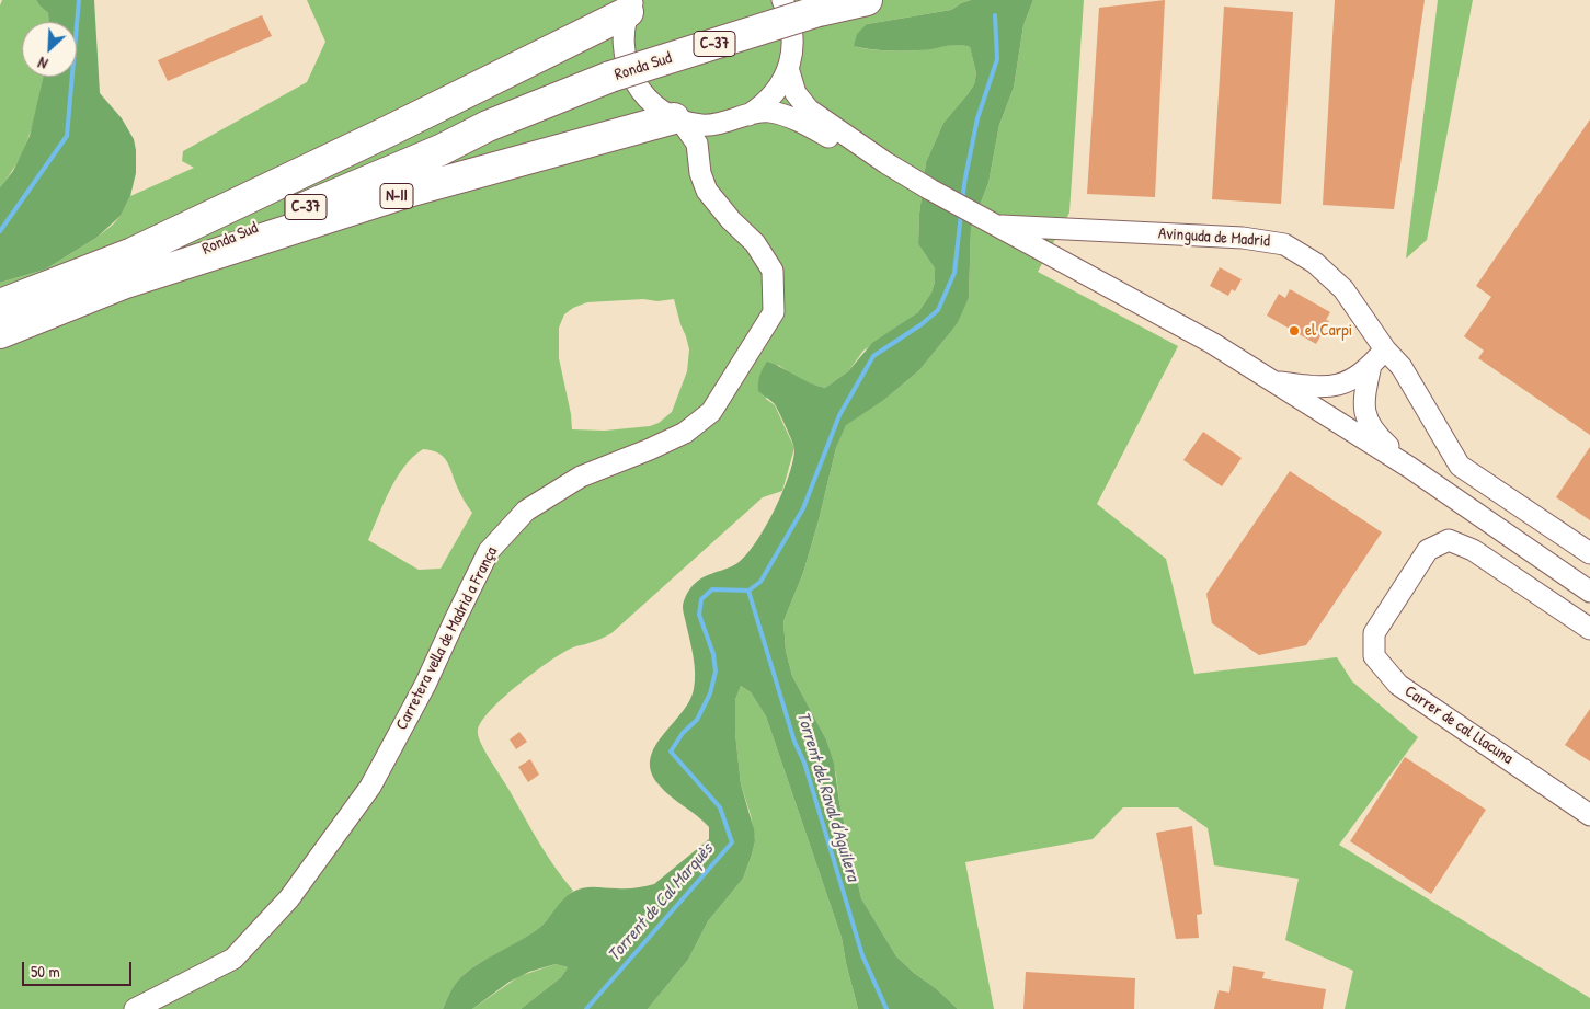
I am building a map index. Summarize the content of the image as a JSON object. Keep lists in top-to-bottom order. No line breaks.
{"streets":{"highway":["C-37","Ronda Sud","N-II"],"street":["Avinguda de Madrid","Carretera vella de Madrid a França","Carrer de cal Llacuna"]},"crossings":[["C-37","Ronda Sud"],["C-37","N-II"],["Ronda Sud","N-II"],["N-II","Avinguda de Madrid"],["N-II","Carretera vella de Madrid a França"]],"water":["Torrent del Raval d'Aguilera","Torrent de Cal Marquès"],"places":["el Carpi"],"scale_bar":"50 m","north":"bottom left"}
